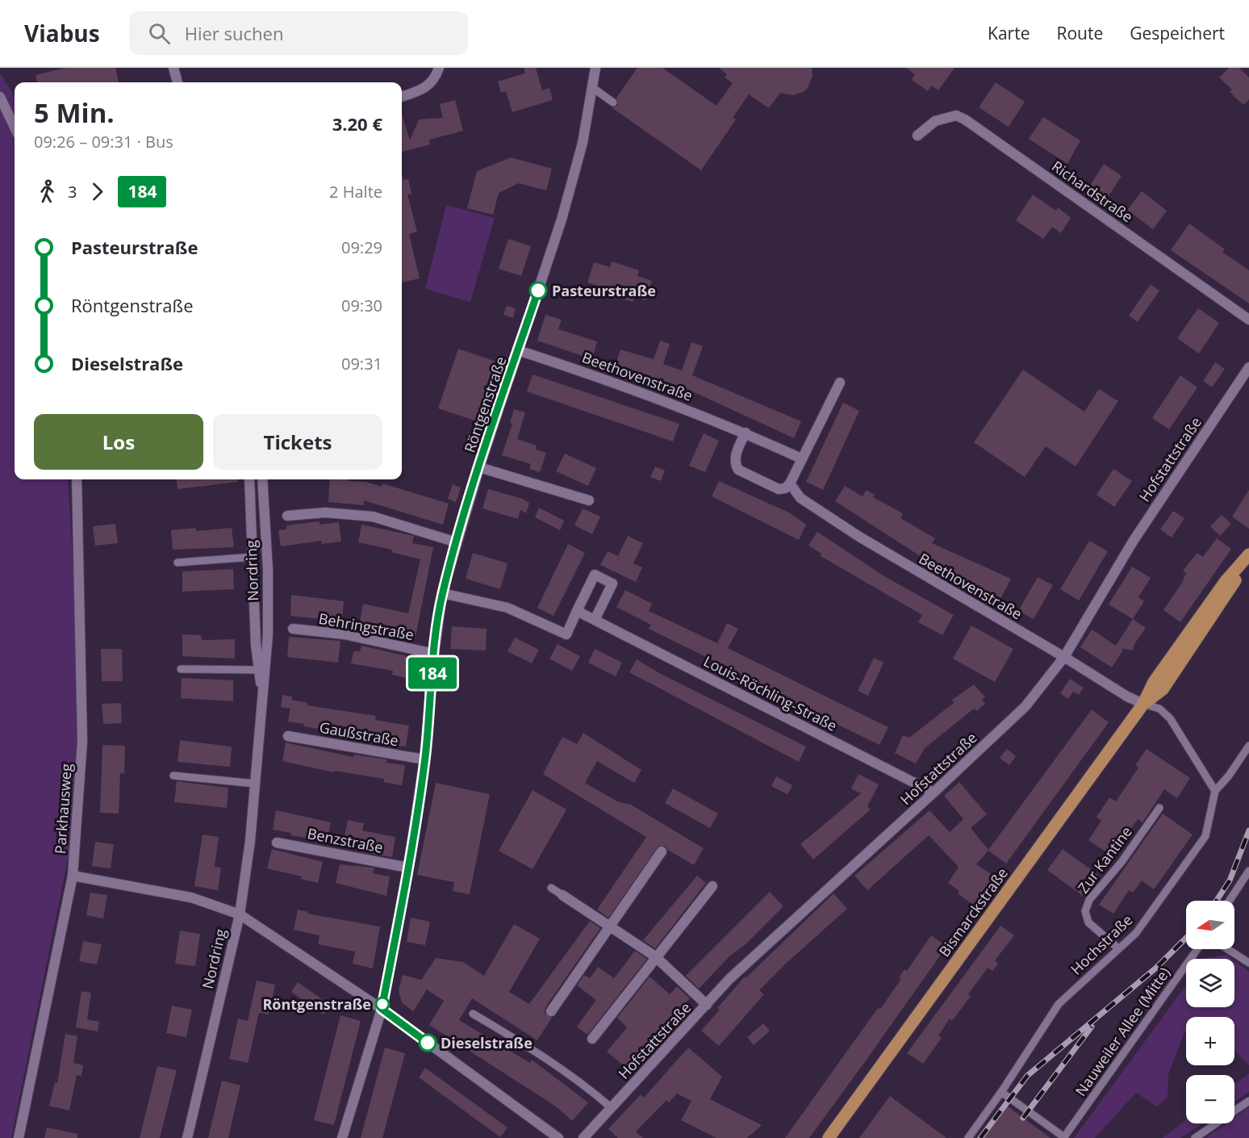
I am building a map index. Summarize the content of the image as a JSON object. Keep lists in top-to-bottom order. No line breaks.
{"streets":{"main road":["Bismarckstraße"],"street":["Richardstraße","Beethovenstraße","Röntgenstraße","Hofstattstraße","Nordring","Behringstraße","Louis-Röchling-Straße","Gaußstraße","Parkhausweg","Benzstraße"],"lane":["Zur Kantine","Hochstraße","Nauweiler Allee (Mitte)"]},"crossings":[["Beethovenstraße","Röntgenstraße"],["Beethovenstraße","Hofstattstraße"],["Beethovenstraße","Bismarckstraße"],["Röntgenstraße","Behringstraße"],["Röntgenstraße","Gaußstraße"],["Röntgenstraße","Benzstraße"],["Hofstattstraße","Louis-Röchling-Straße"],["Zur Kantine","Hochstraße"]],"places":["Pasteurstraße","Röntgenstraße","Dieselstraße"],"lines":["bus line 184"],"north":"left","page":{"header":"Viabus","search":"Hier suchen","nav":["Karte","Route","Gespeichert"],"on_map":"184","heading":["5 Min.","09:26 – 09:31 · Bus","3.20 €"],"legs":["3","184","2 Halte"],"list":[{"name":"Pasteurstraße","value":"09:29"},{"name":"Röntgenstraße","value":"09:30"},{"name":"Dieselstraße","value":"09:31"}],"buttons":["Los","Tickets"],"map_buttons":["+","−"]}}
